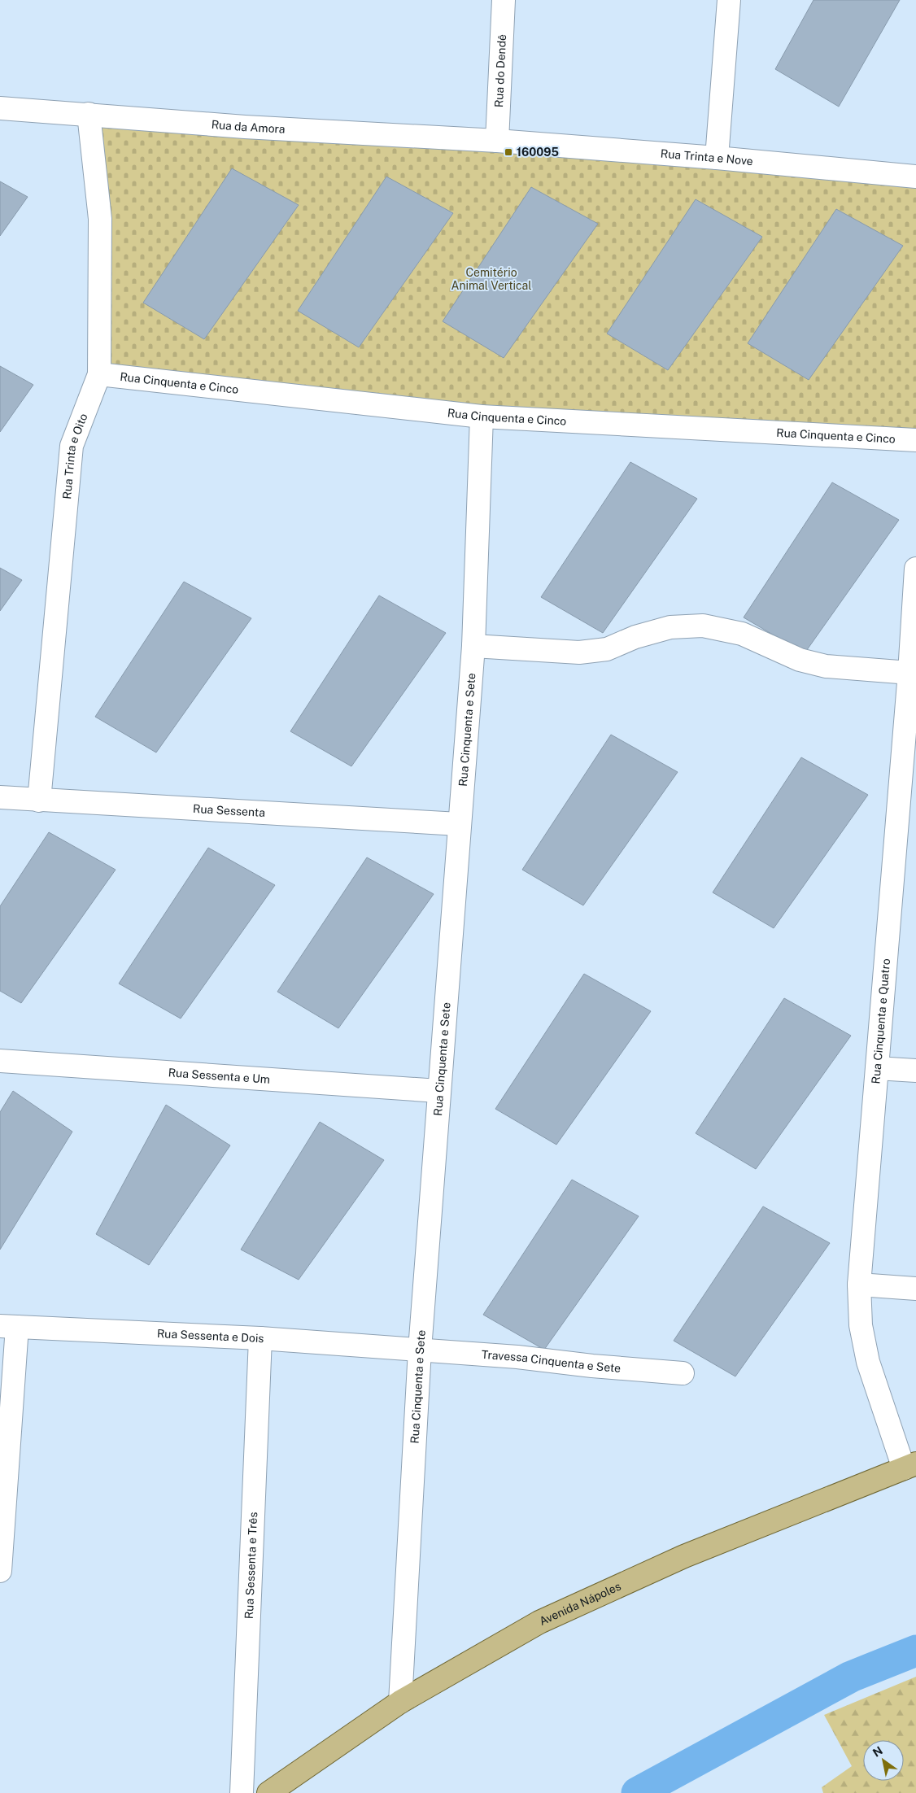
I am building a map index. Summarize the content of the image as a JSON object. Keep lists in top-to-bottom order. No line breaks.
{"streets":{"main road":["Avenida Nápoles"],"street":["Rua do Dendê","Rua da Amora","Rua Trinta e Nove","Rua Cinquenta e Cinco","Rua Trinta e Oito","Rua Cinquenta e Sete","Rua Sessenta","Rua Cinquenta e Quatro","Rua Sessenta e Um","Rua Sessenta e Dois","Travessa Cinquenta e Sete","Rua Sessenta e Três"]},"crossings":[["Rua do Dendê","Rua da Amora"],["Rua do Dendê","Rua Trinta e Nove"],["Rua da Amora","Rua Trinta e Nove"],["Rua da Amora","Rua Trinta e Oito"],["Rua Cinquenta e Cinco","Rua Trinta e Oito"],["Rua Cinquenta e Cinco","Rua Cinquenta e Sete"],["Rua Trinta e Oito","Rua Sessenta"],["Rua Cinquenta e Sete","Rua Sessenta"],["Rua Cinquenta e Sete","Rua Sessenta e Um"],["Rua Cinquenta e Sete","Rua Sessenta e Dois"],["Rua Cinquenta e Sete","Travessa Cinquenta e Sete"],["Rua Cinquenta e Sete","Avenida Nápoles"],["Rua Cinquenta e Quatro","Avenida Nápoles"],["Rua Sessenta e Dois","Travessa Cinquenta e Sete"],["Rua Sessenta e Dois","Rua Sessenta e Três"]],"parks":["Cemitério Animal Vertical"],"places":{"transit":["160095"]},"north":"top left"}
